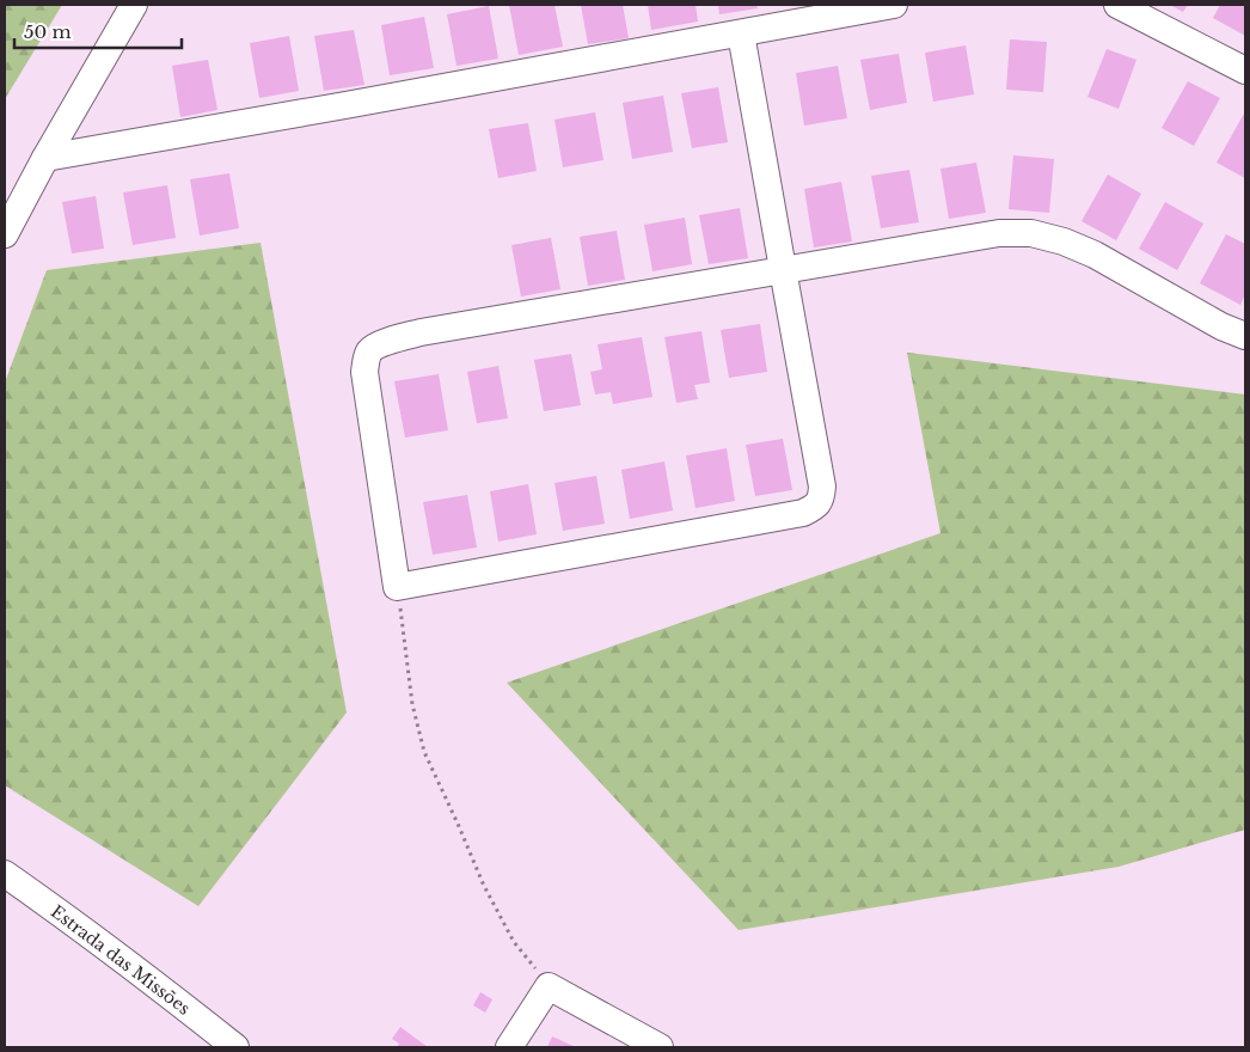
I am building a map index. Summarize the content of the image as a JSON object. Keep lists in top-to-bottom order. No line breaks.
{"streets":{"street":["Estrada das Missões"]},"scale_bar":"50 m"}
